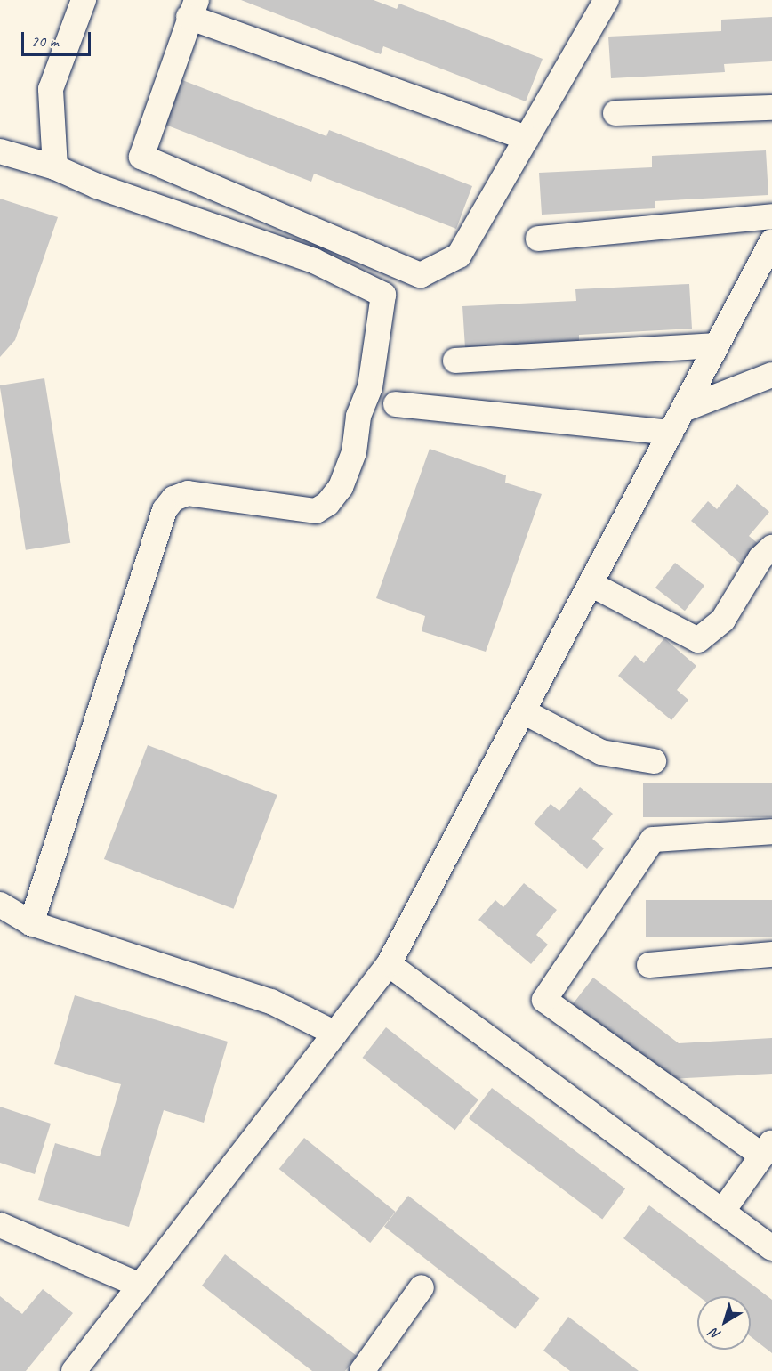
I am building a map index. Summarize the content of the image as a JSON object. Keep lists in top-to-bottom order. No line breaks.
{"scale_bar":"20 m","north":"bottom left"}
